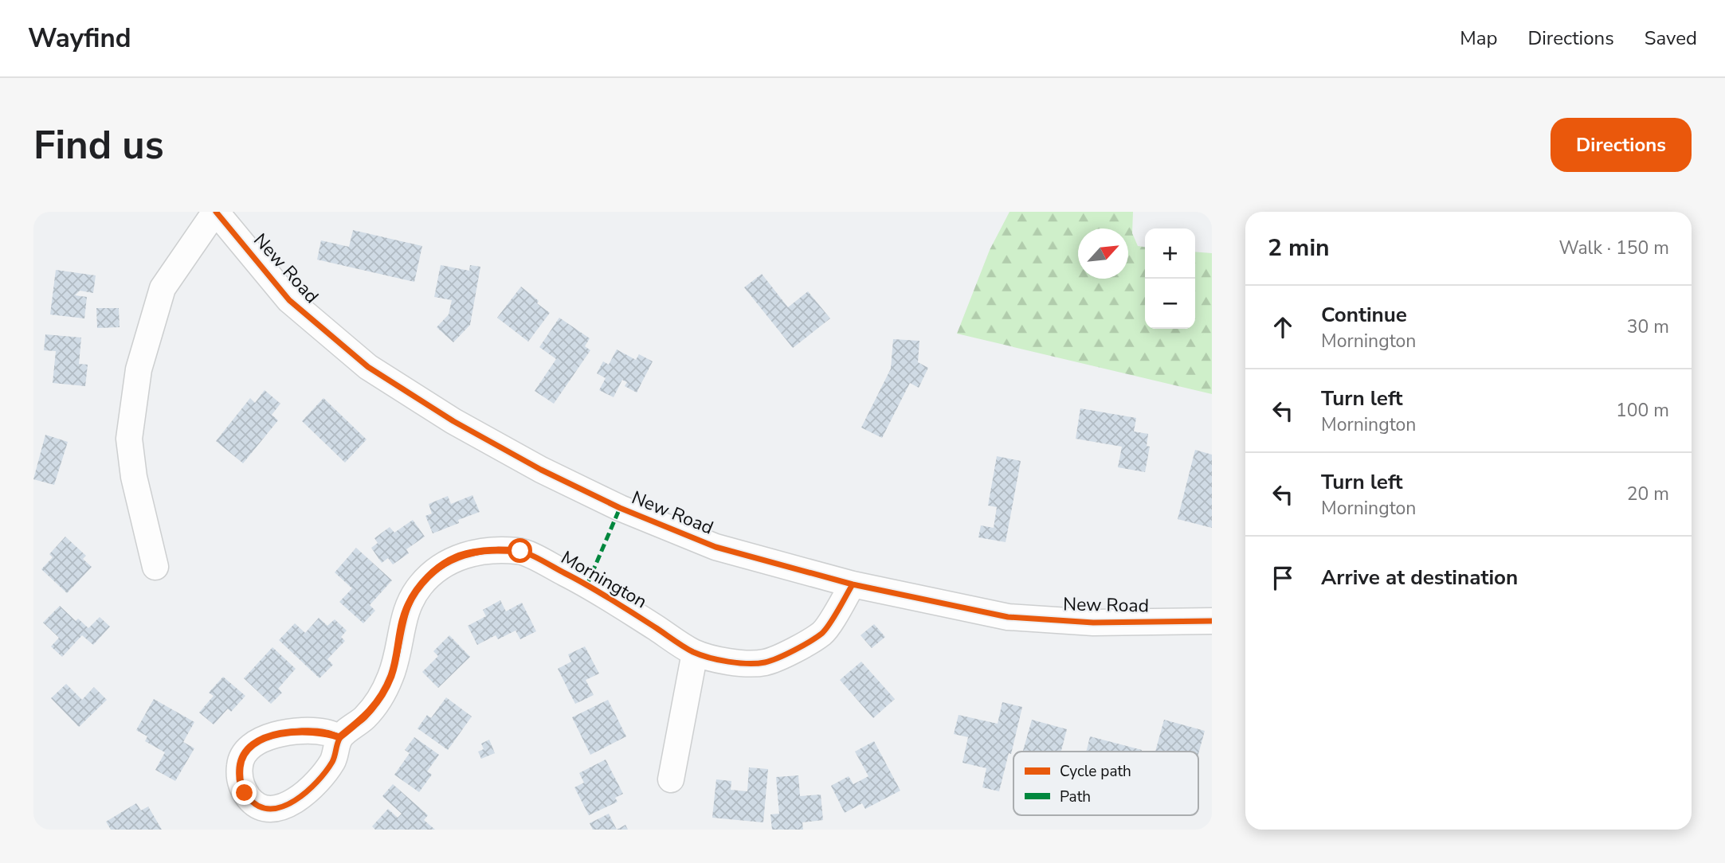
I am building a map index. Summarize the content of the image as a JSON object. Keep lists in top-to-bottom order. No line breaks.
{"streets":{"street":["New Road","Mornington"]},"crossings":[["New Road","Mornington"]],"legend":["Cycle path","Path"],"north":"top right","page":{"header":"Wayfind","nav":["Map","Directions","Saved"],"buttons":"Directions","title":"Find us","heading":["2 min","Walk · 150 m"],"map_buttons":["+","−"],"list":[["Continue","Mornington","30 m"],["Turn left","Mornington","100 m"],["Turn left","Mornington","20 m"],"Arrive at destination"]}}
